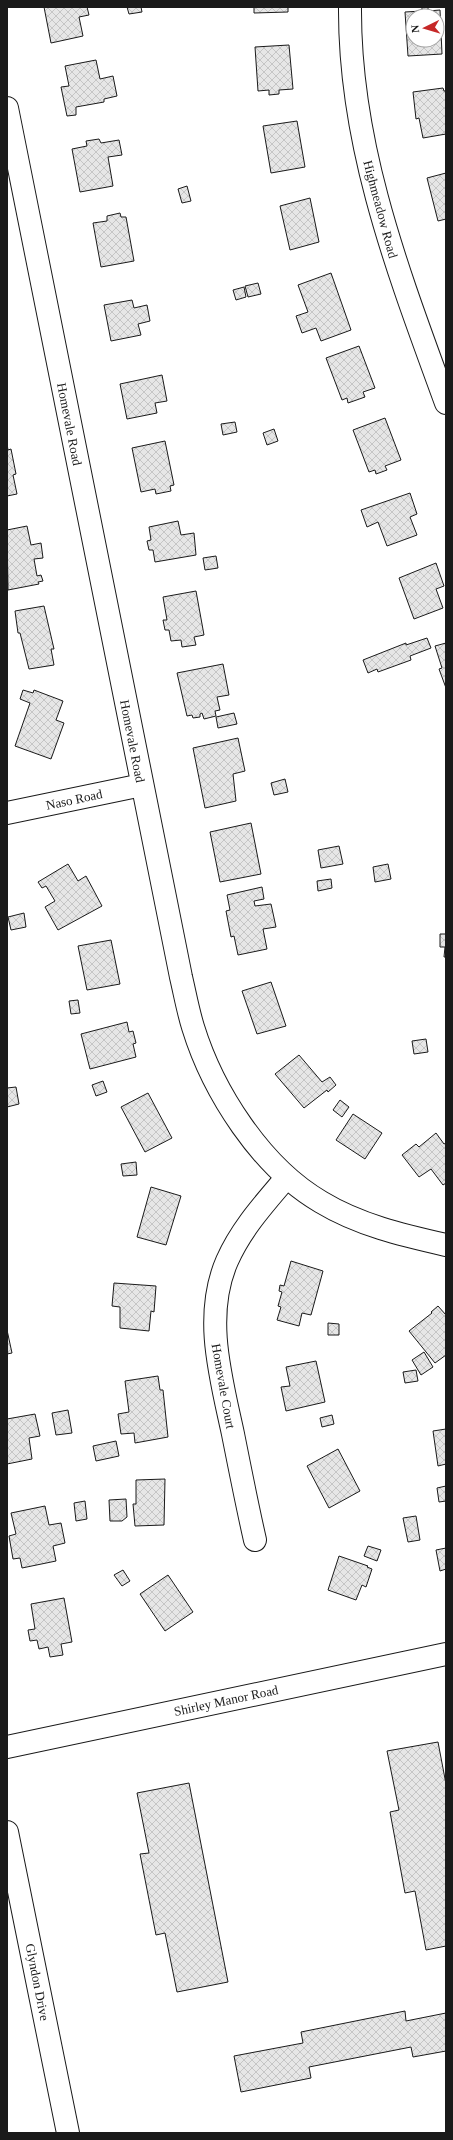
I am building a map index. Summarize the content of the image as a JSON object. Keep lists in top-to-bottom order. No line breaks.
{"streets":{"street":["Highmeadow Road","Homevale Road","Naso Road","Homevale Court","Shirley Manor Road","Glyndon Drive"]},"crossings":[["Homevale Road","Naso Road"],["Homevale Road","Homevale Court"]],"north":"left"}
